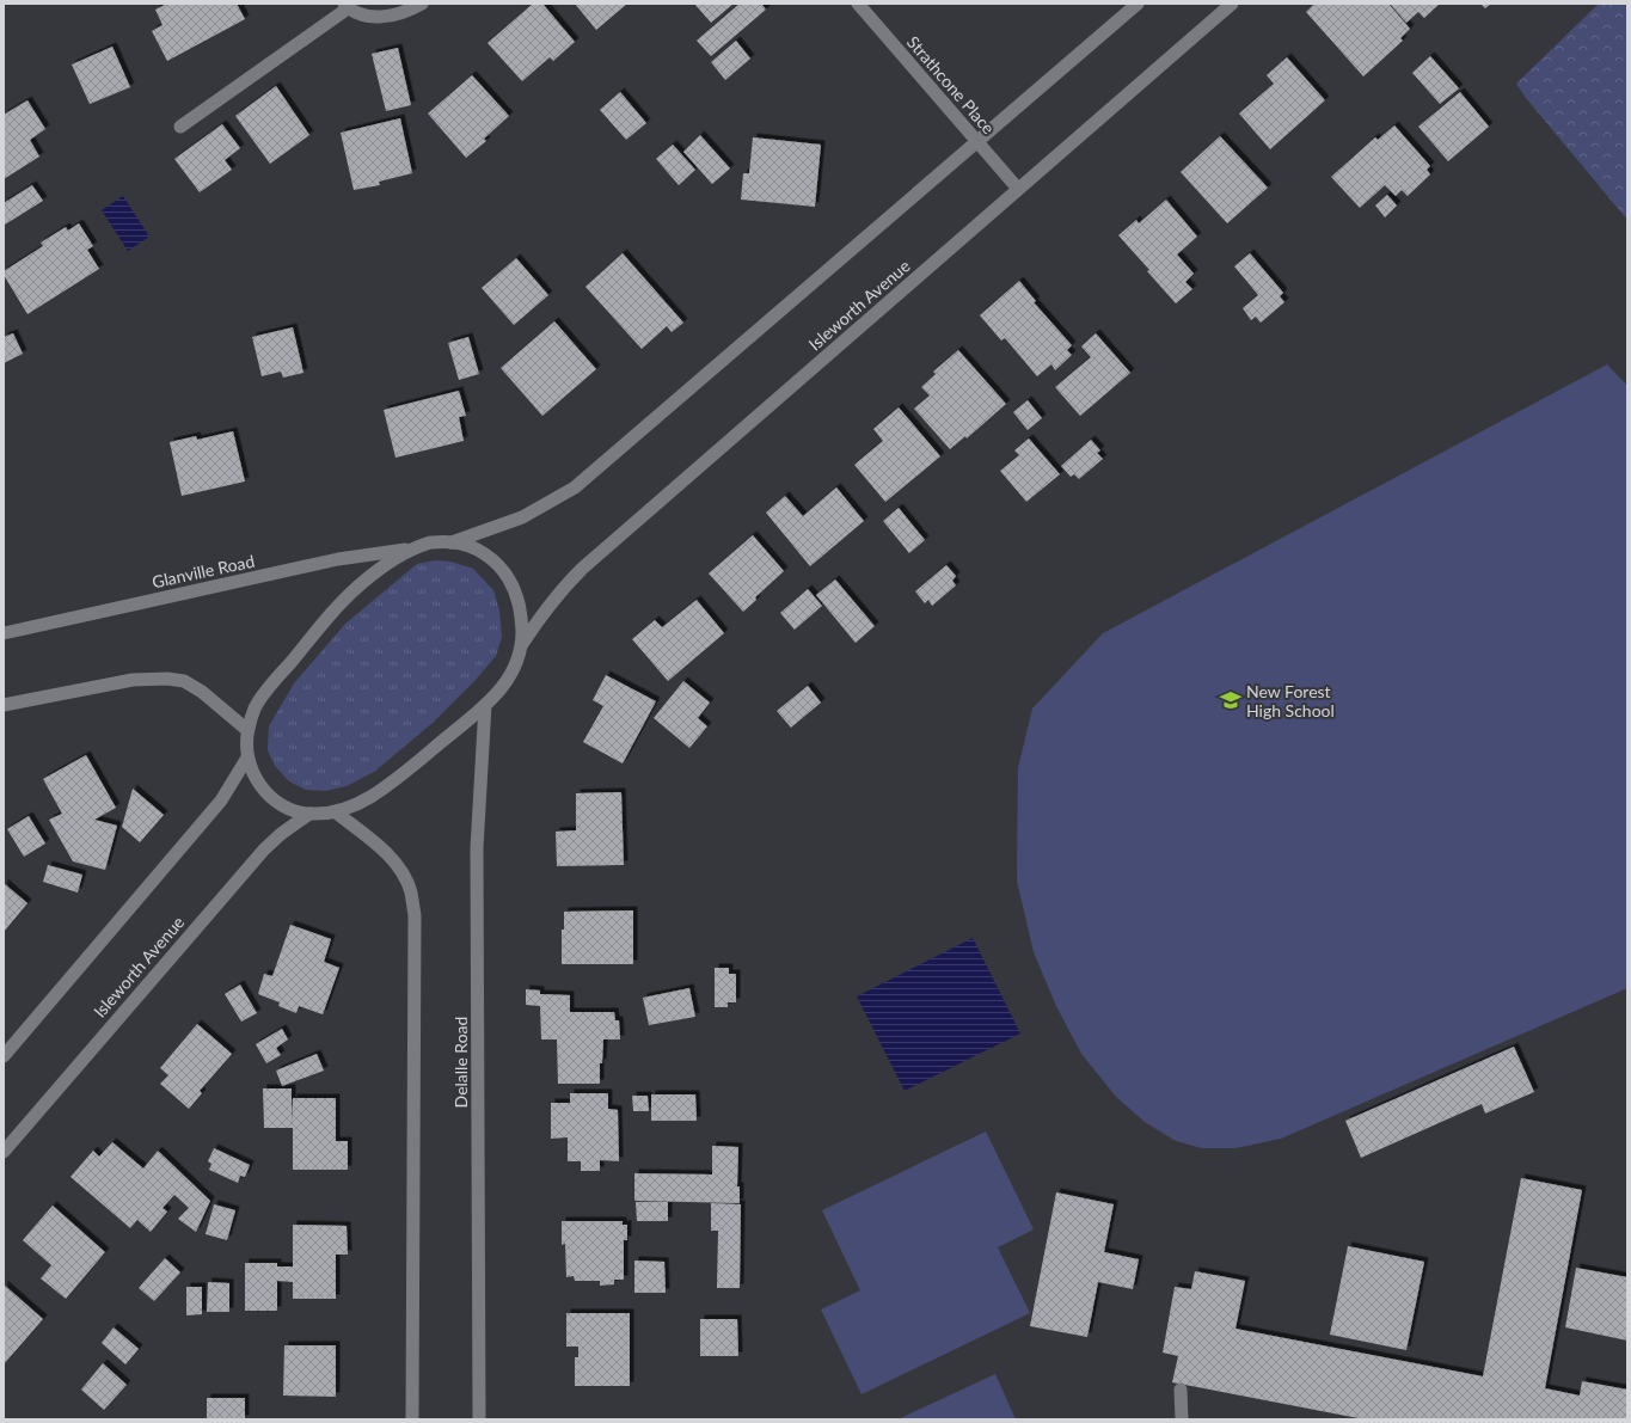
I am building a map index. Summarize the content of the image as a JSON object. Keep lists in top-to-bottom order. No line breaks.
{"streets":{"street":["Strathcone Place","Isleworth Avenue","Glanville Road","Delalle Road"]},"crossings":[["Strathcone Place","Isleworth Avenue"]],"places":{"school or university":["New Forest High School"]}}
